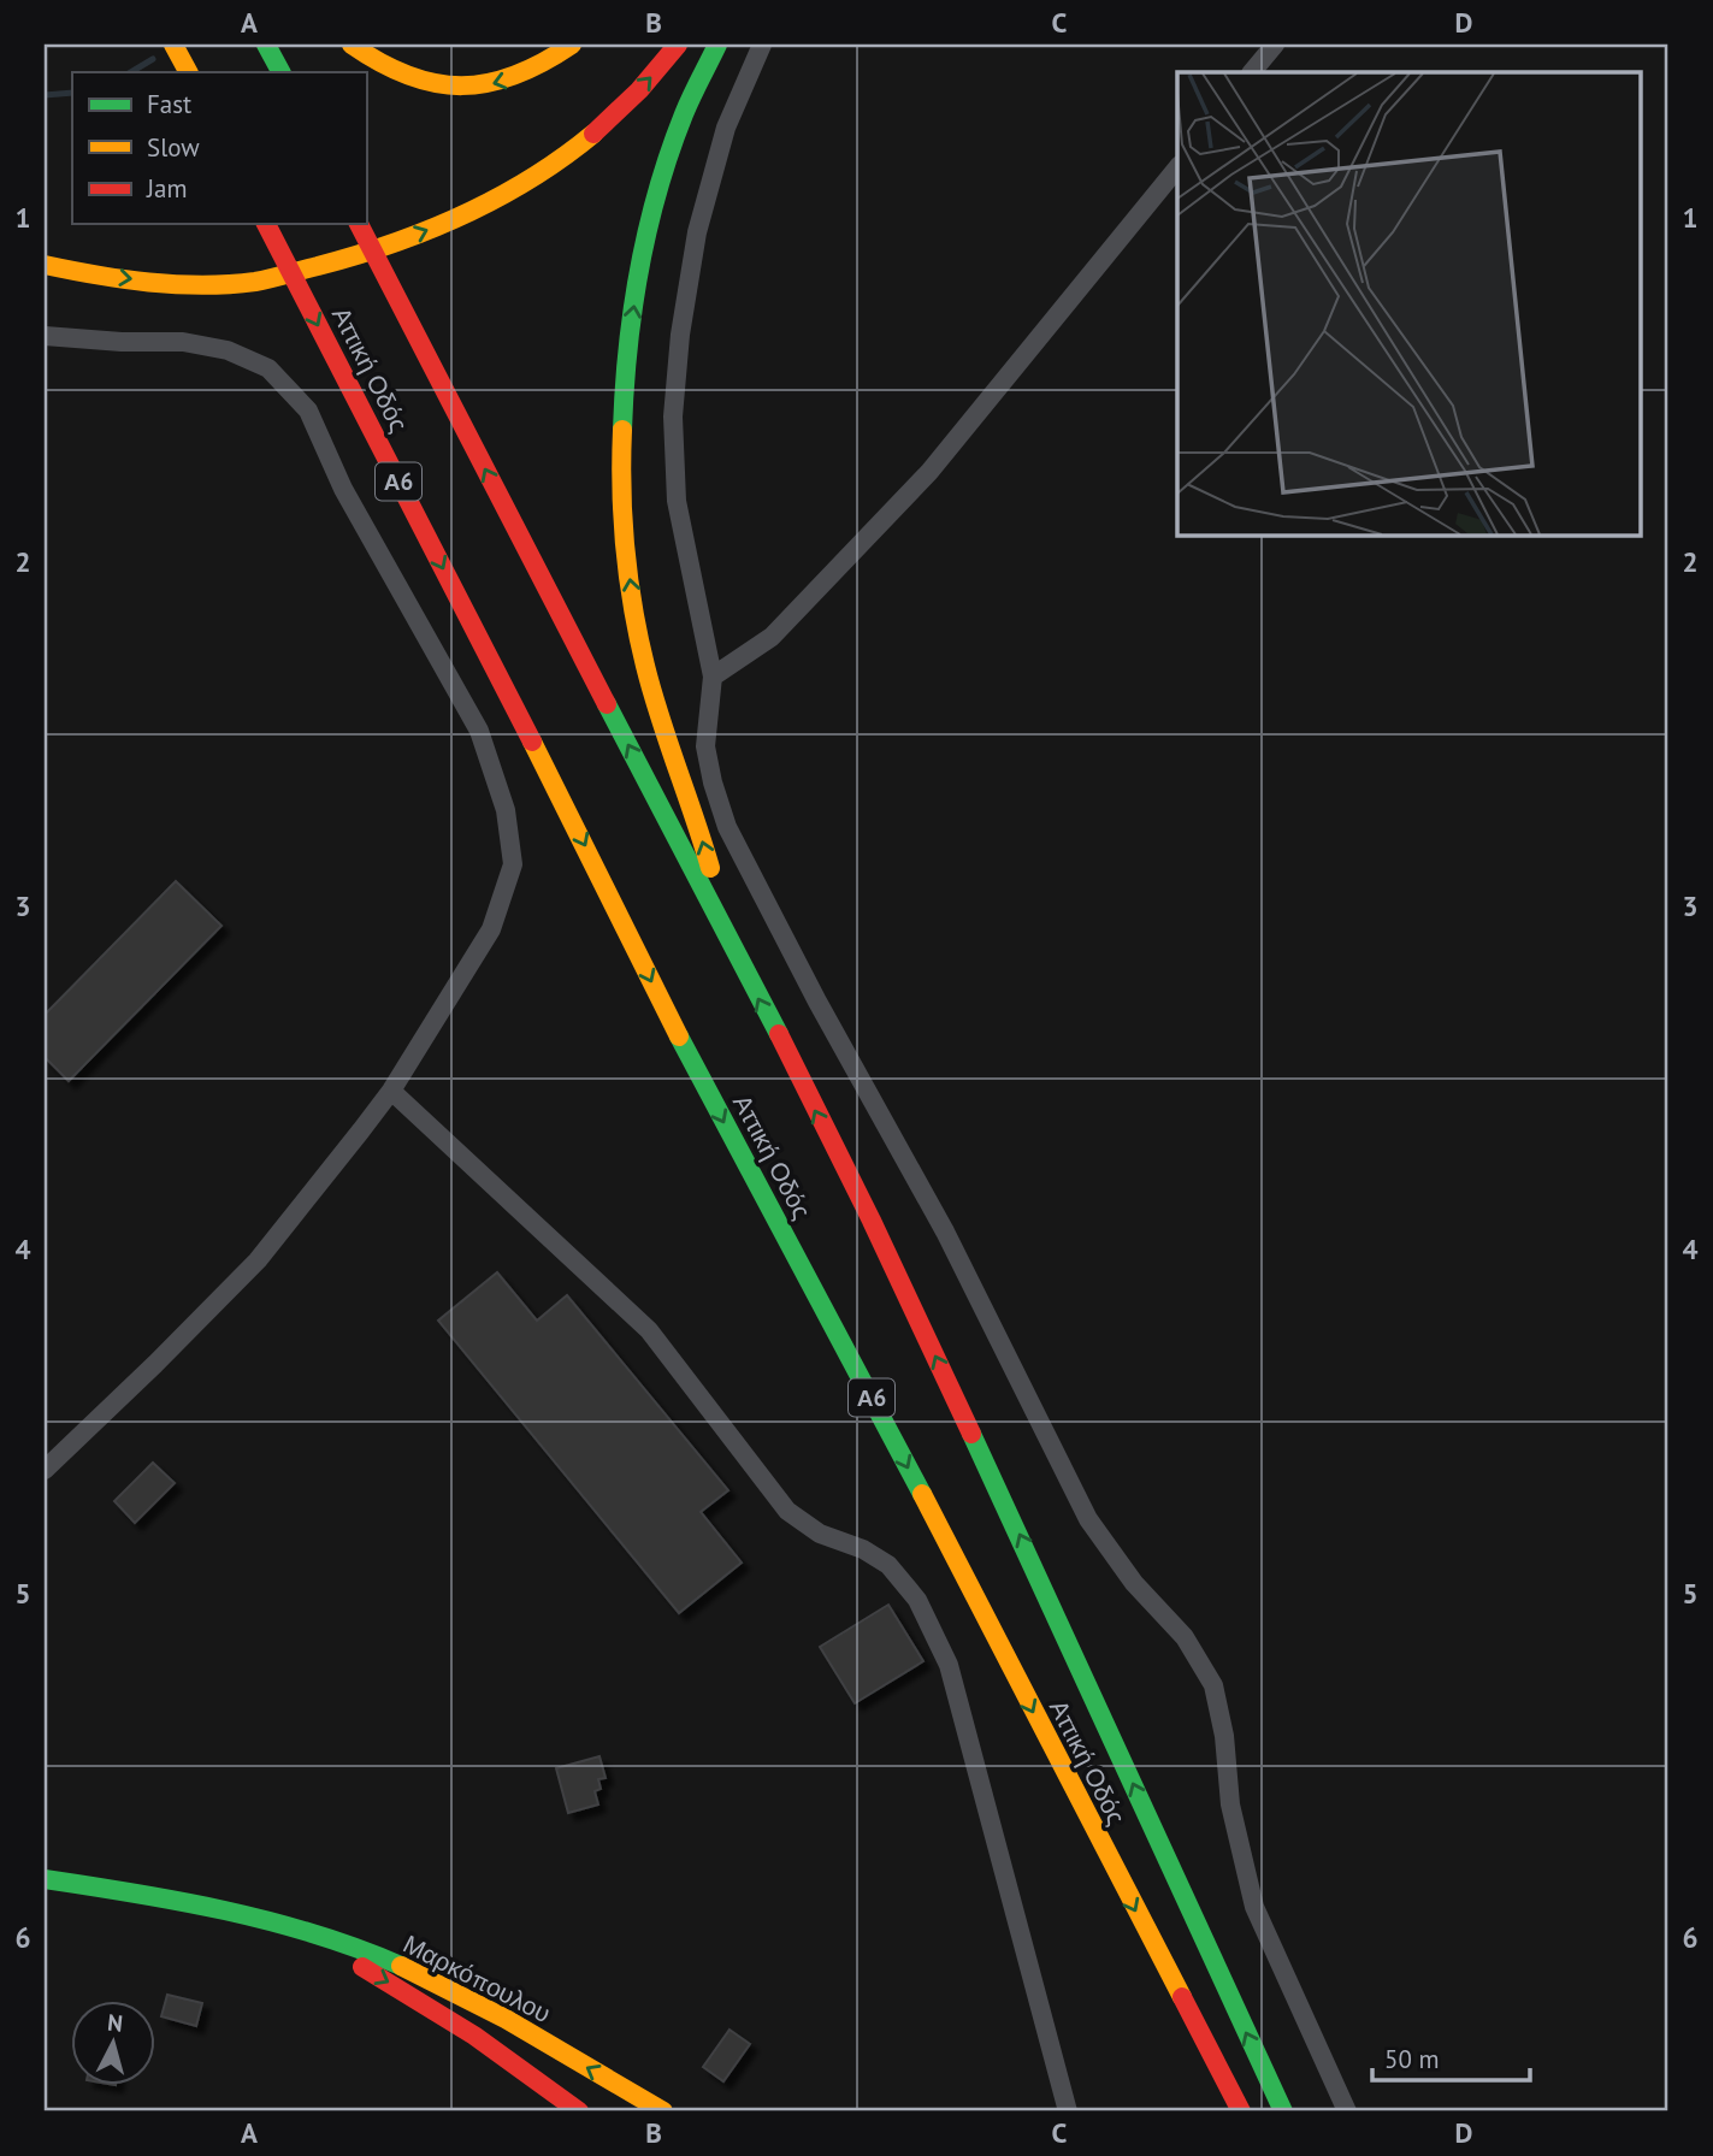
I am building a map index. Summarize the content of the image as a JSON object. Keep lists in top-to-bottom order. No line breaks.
{"streets":{"main road":["Αττική Οδός","Α6","Μαρκόπουλου"]},"legend":["Fast","Slow","Jam"],"scale_bar":"50 m","north":"top","grid":{"columns":["A","B","C","D"],"rows":["1","2","3","4","5","6"]}}
